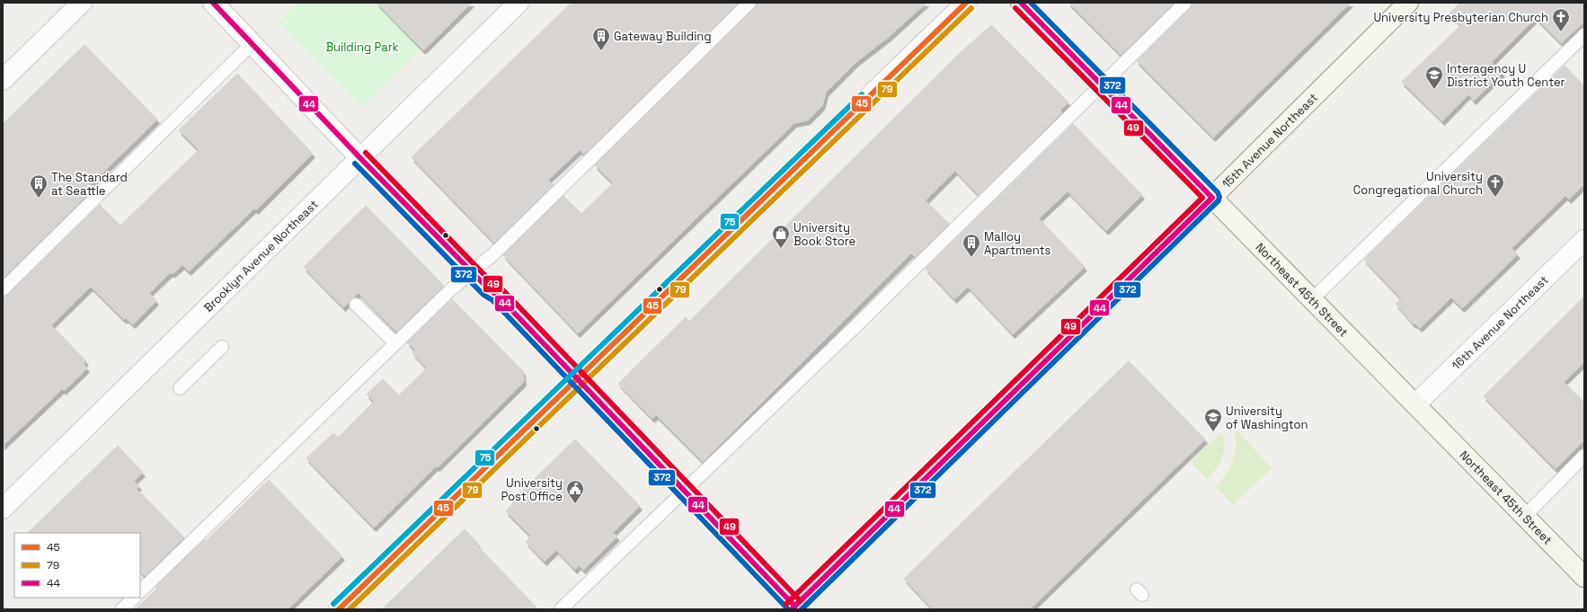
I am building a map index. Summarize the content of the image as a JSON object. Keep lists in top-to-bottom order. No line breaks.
{"streets":{"main road":["15th Avenue Northeast","Northeast 45th Street"],"street":["Brooklyn Avenue Northeast","16th Avenue Northeast"]},"crossings":[["15th Avenue Northeast","Northeast 45th Street"],["Northeast 45th Street","16th Avenue Northeast"]],"parks":["Building Park"],"places":{"church":["University Presbyterian Church","University Congregational Church"],"building":["Gateway Building","The Standard at Seattle","Malloy Apartments"],"school or university":["Interagency U District Youth Center","University of Washington"],"shop":["University Book Store"],"public building":["University Post Office"]},"lines":["transit line 45","transit line 44","transit line 372","transit line 79","transit line 49","transit line 75"],"legend":["45","79","44"]}
